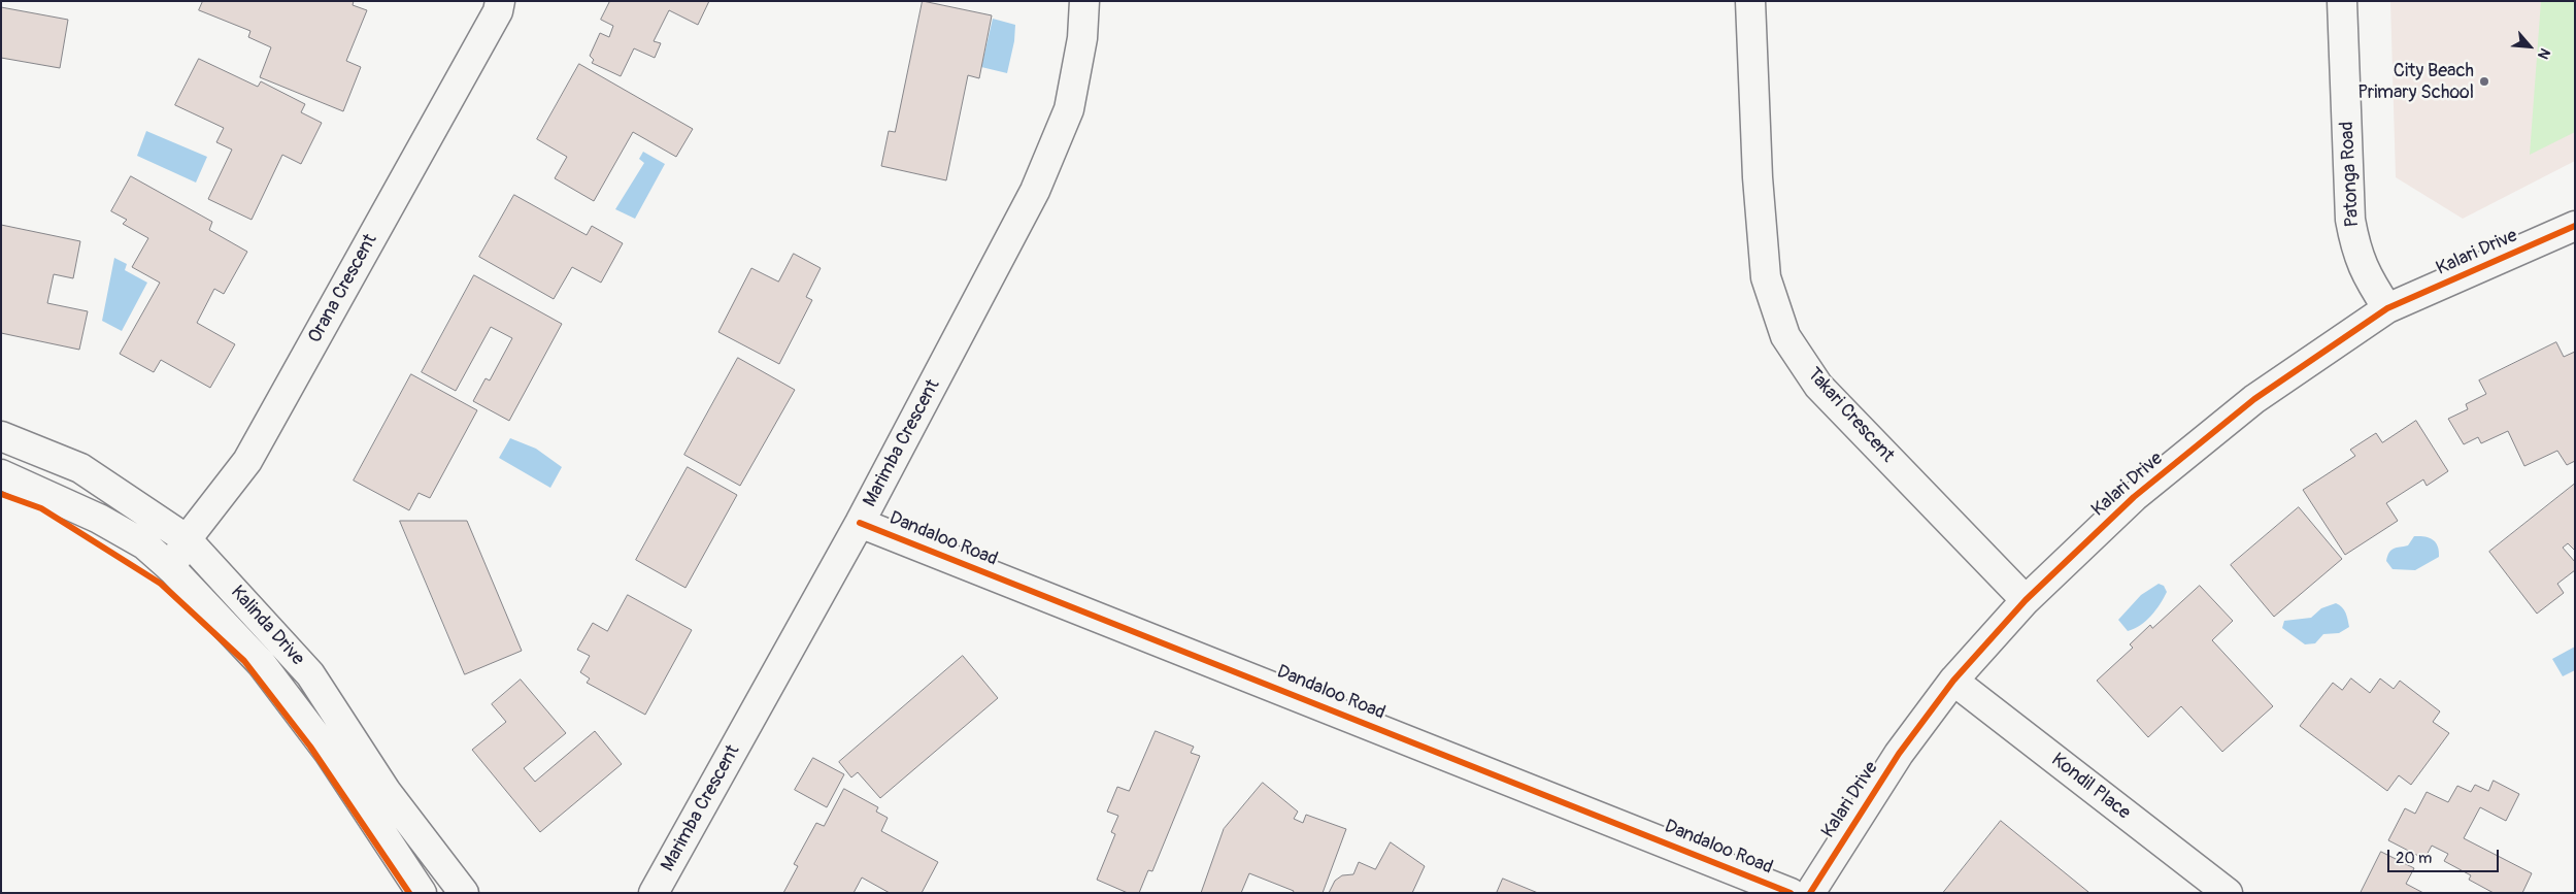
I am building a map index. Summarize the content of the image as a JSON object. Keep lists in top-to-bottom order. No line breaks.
{"streets":{"street":["Patonga Road","Kalari Drive","Orana Crescent","Takari Crescent","Marimba Crescent","Dandaloo Road","Kalinda Drive","Kondil Place"]},"crossings":[["Patonga Road","Kalari Drive"],["Kalari Drive","Takari Crescent"],["Kalari Drive","Kondil Place"],["Orana Crescent","Kalinda Drive"],["Marimba Crescent","Dandaloo Road"]],"places":["City Beach Primary School"],"scale_bar":"20 m","north":"bottom right"}
